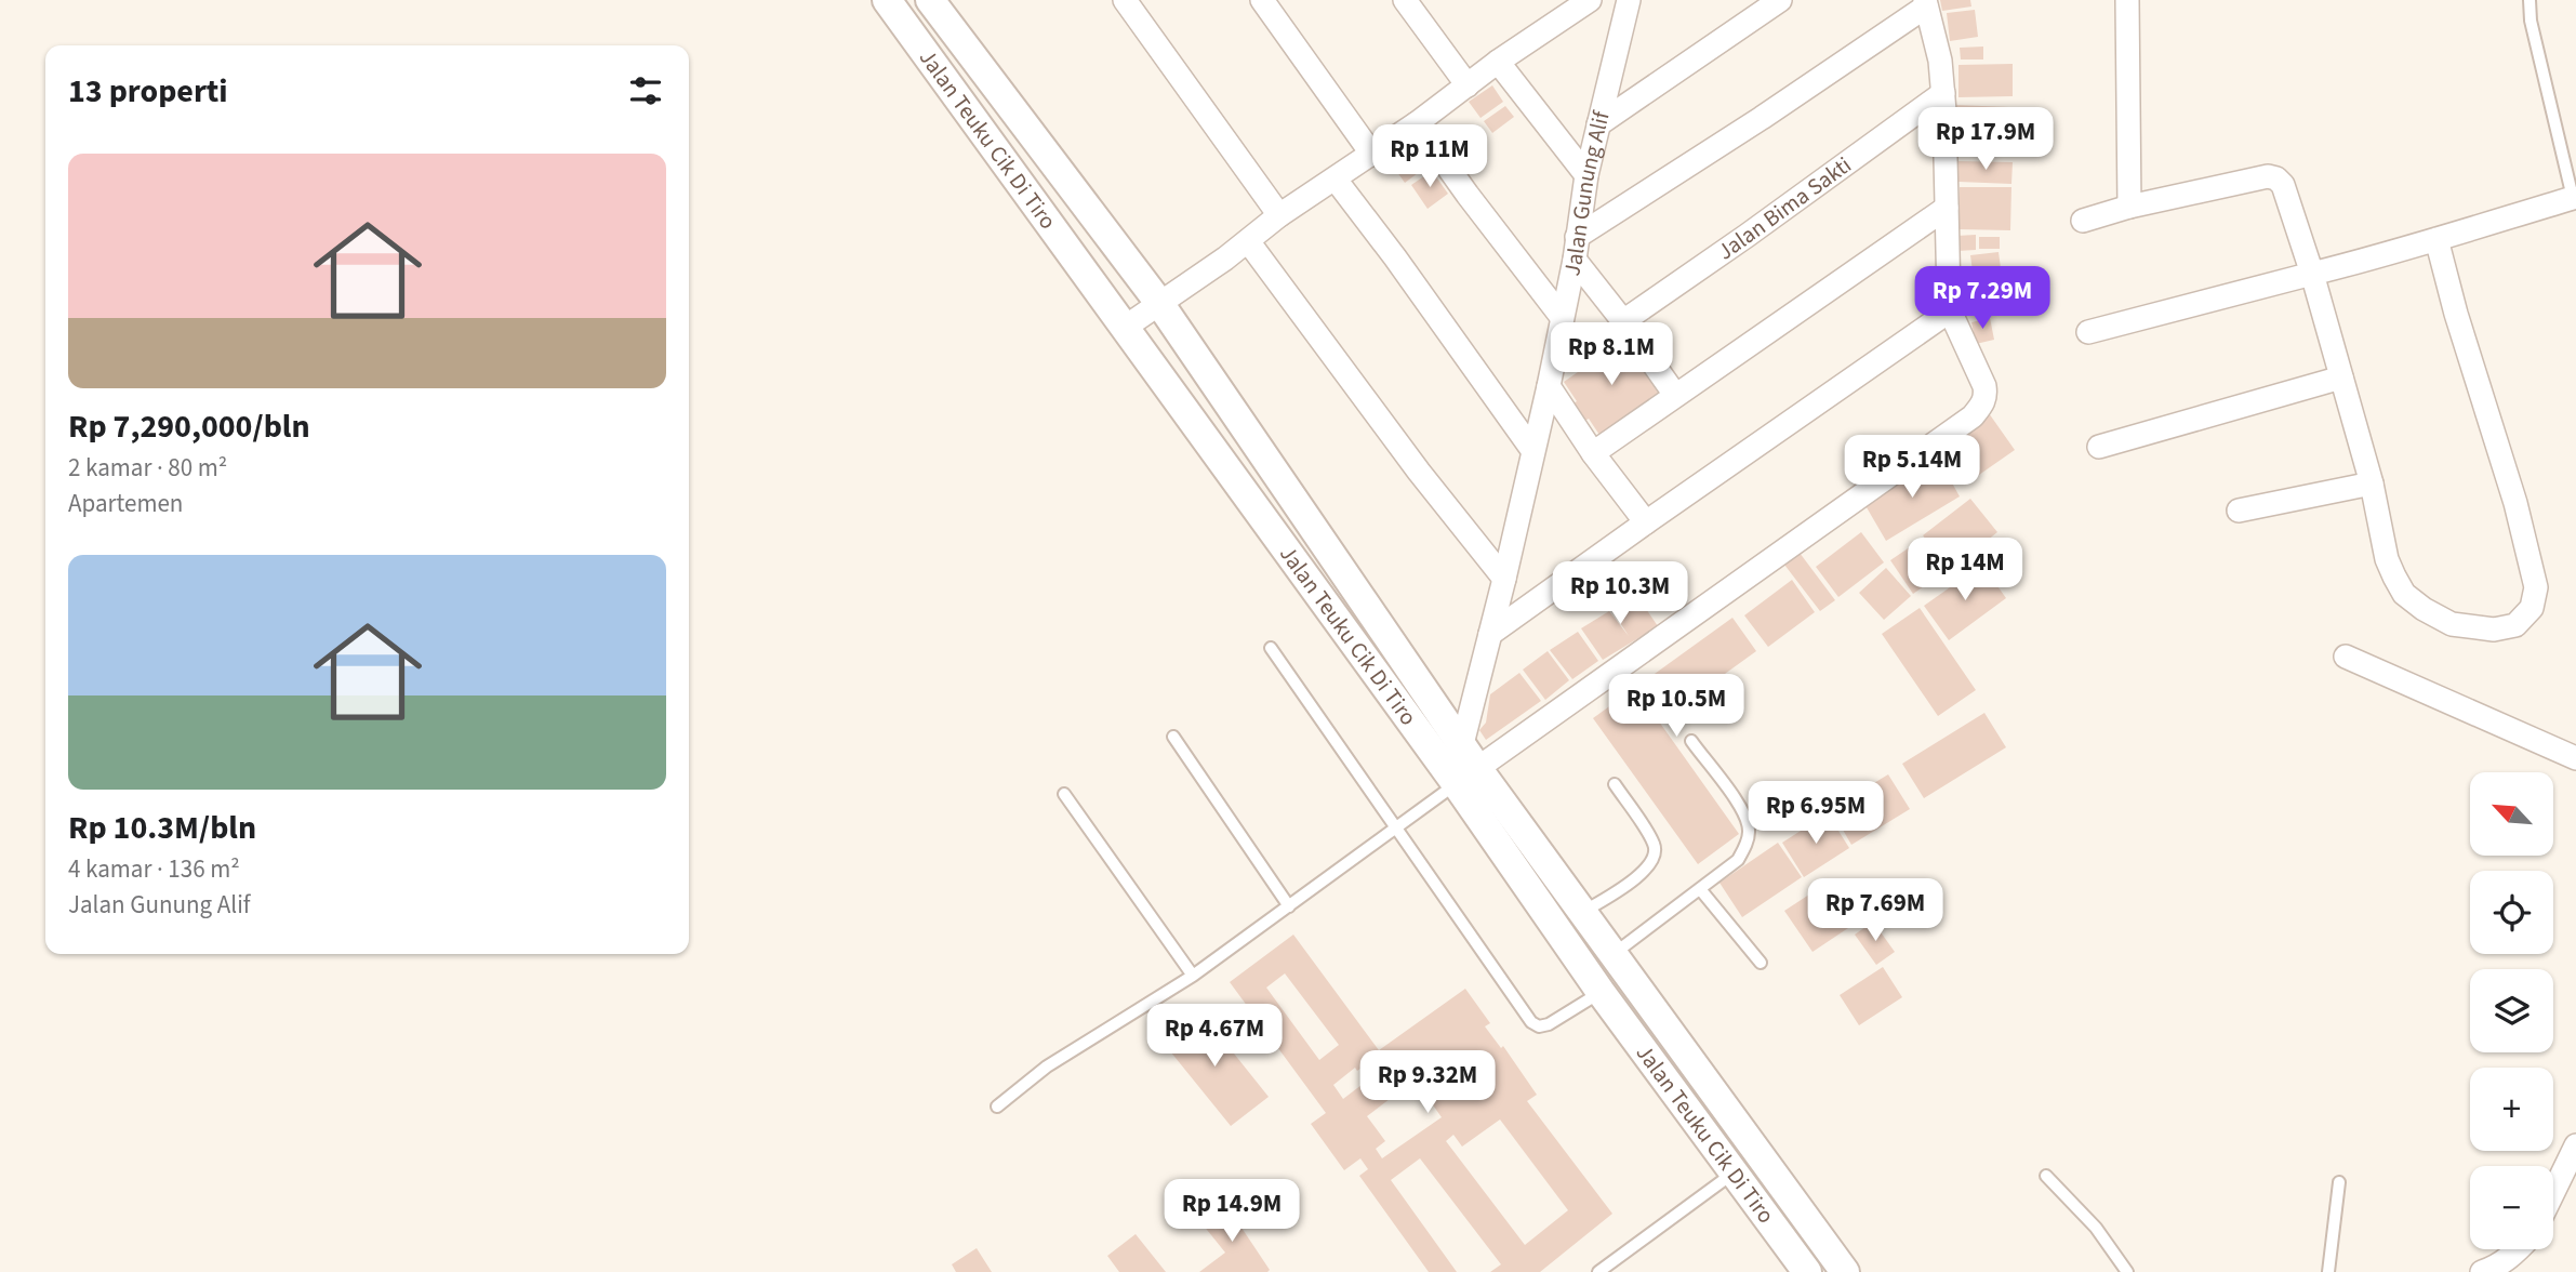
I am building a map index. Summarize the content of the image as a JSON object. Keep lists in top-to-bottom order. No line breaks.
{"streets":{"street":["Jalan Teuku Cik Di Tiro","Jalan Gunung Alif","Jalan Bima Sakti"]},"crossings":[["Jalan Teuku Cik Di Tiro","Jalan Gunung Alif"]],"north":"top left","page":{"heading":"13 properti","price":["Rp 17.9M","Rp 11M","Rp 7.29M","Rp 8.1M","Rp 5.14M","Rp 14M","Rp 10.3M","Rp 10.5M","Rp 6.95M","Rp 7.69M","Rp 4.67M","Rp 9.32M","Rp 14.9M"],"list":[{"name":"Rp 7,290,000/bln","note":"2 kamar · 80 m² · Apartemen"},{"name":"Rp 10.3M/bln","note":"4 kamar · 136 m² · Jalan Gunung Alif"}],"map_buttons":["+","−"]}}
